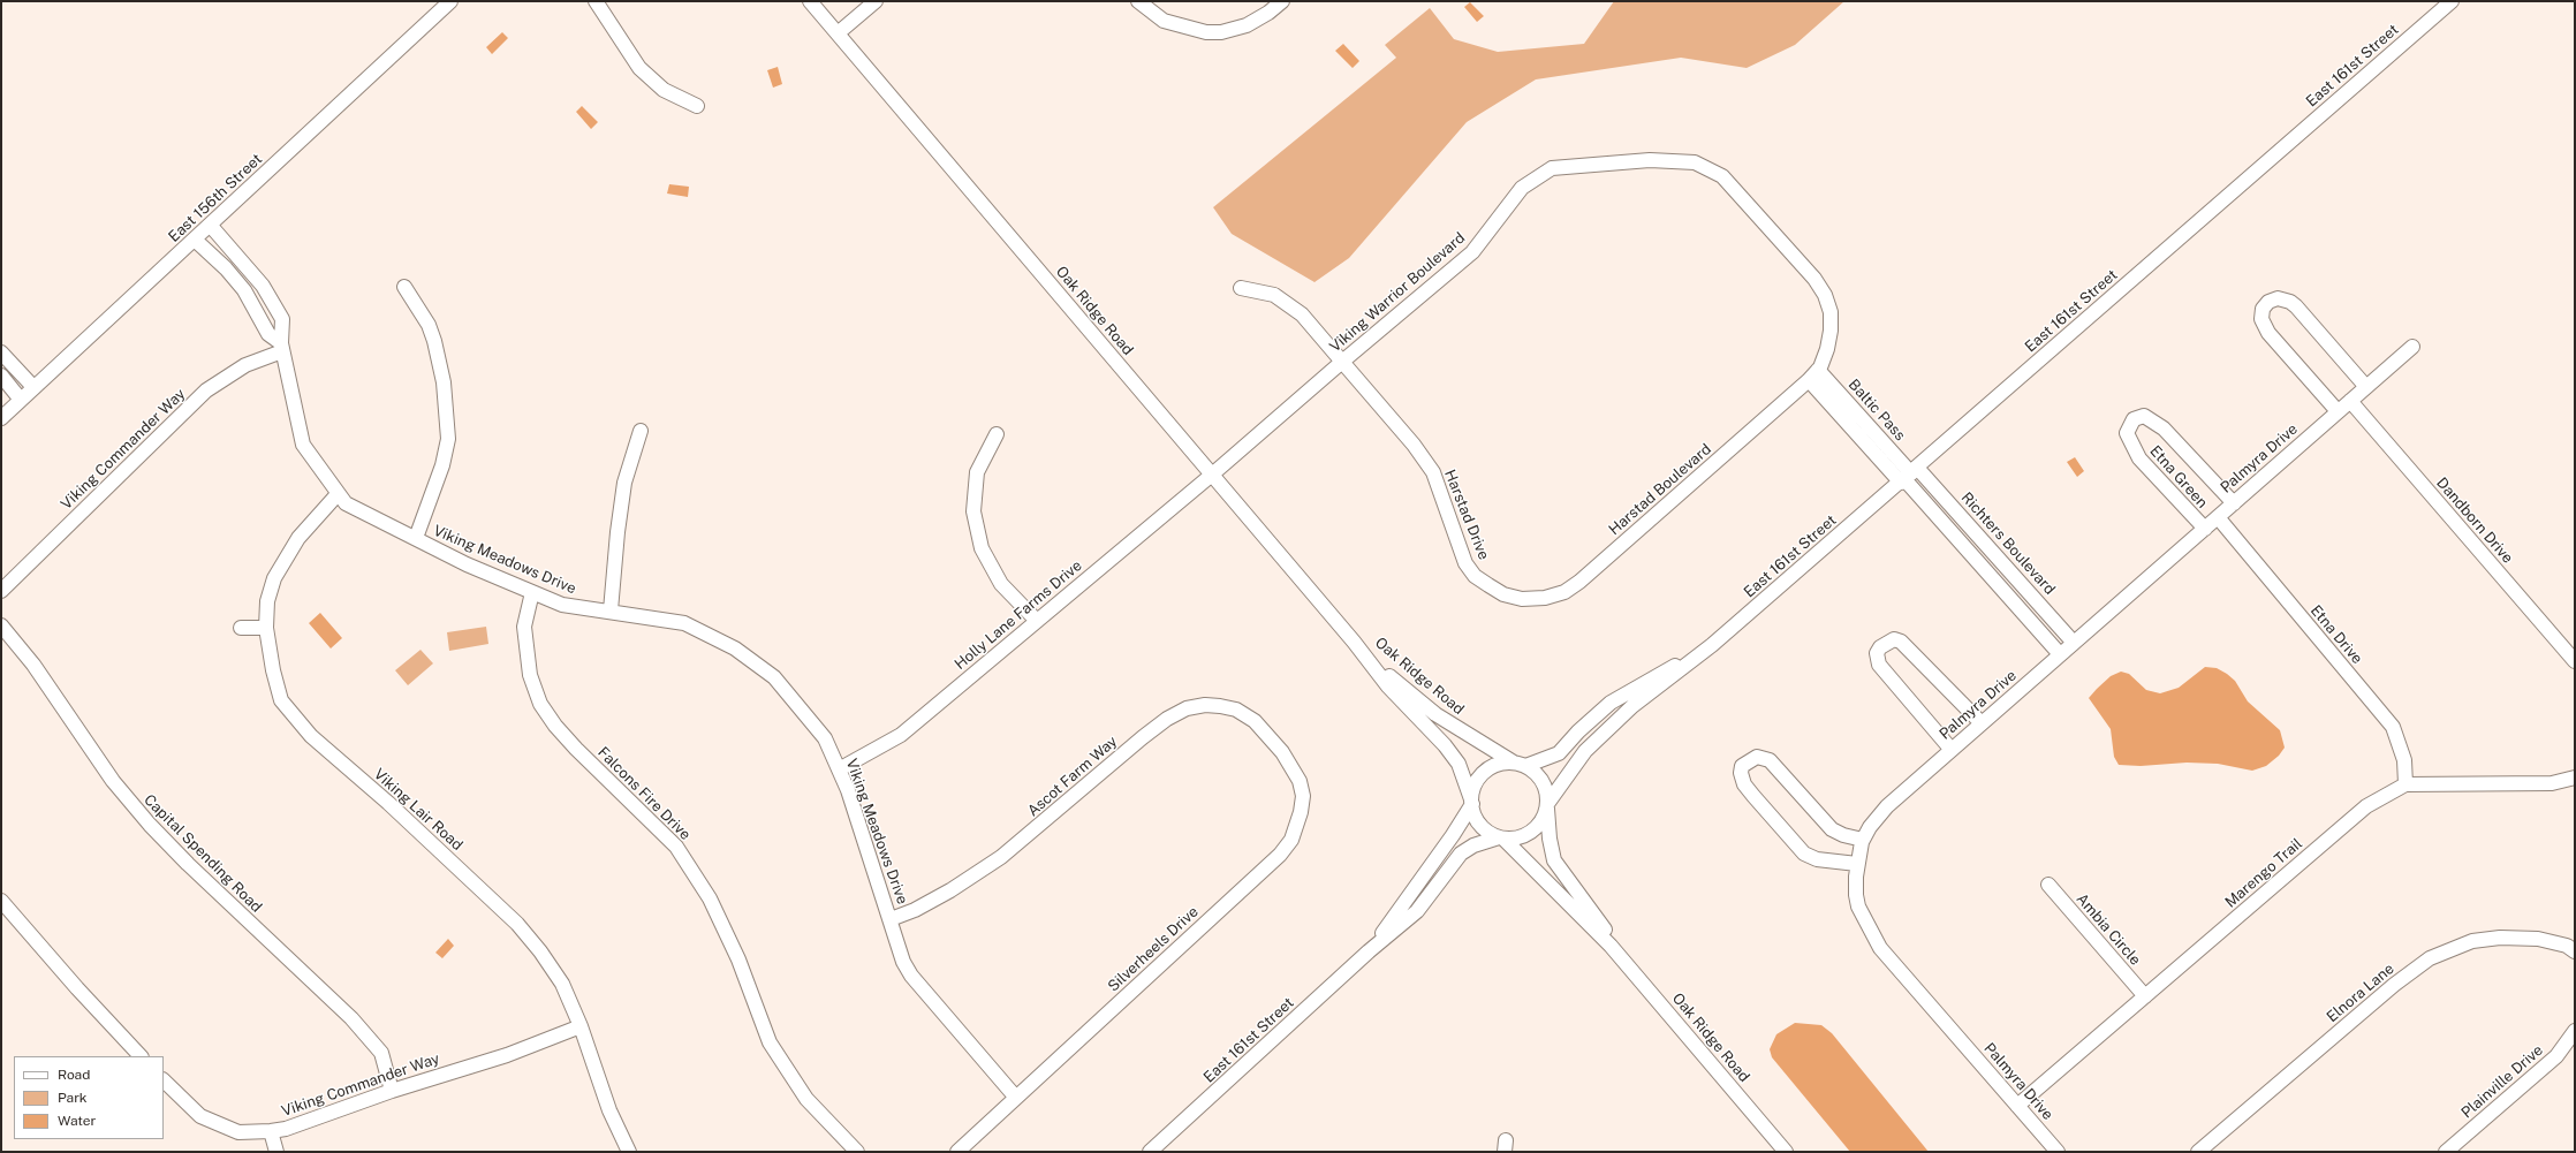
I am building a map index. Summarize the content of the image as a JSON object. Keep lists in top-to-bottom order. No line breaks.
{"streets":{"street":["East 161st Street","East 156th Street","Viking Warrior Boulevard","Oak Ridge Road","Baltic Pass","Viking Commander Way","Palmyra Drive","Etna Green","Harstad Boulevard","Harstad Drive","Dandborn Drive","Richters Boulevard","Viking Meadows Drive","Holly Lane Farms Drive","Etna Drive","Ascot Farm Way","Falcons Fire Drive","Viking Lair Road","Capital Spending Road","Marengo Trail","Ambia Circle","Silverheels Drive","Elnora Lane","Plainville Drive"]},"crossings":[["East 161st Street","Oak Ridge Road"],["East 161st Street","Baltic Pass"],["East 161st Street","Richters Boulevard"],["East 156th Street","Viking Meadows Drive"],["Viking Warrior Boulevard","Oak Ridge Road"],["Viking Warrior Boulevard","Baltic Pass"],["Viking Warrior Boulevard","Harstad Boulevard"],["Viking Warrior Boulevard","Harstad Drive"],["Viking Warrior Boulevard","Holly Lane Farms Drive"],["Oak Ridge Road","Holly Lane Farms Drive"],["Baltic Pass","Harstad Boulevard"],["Baltic Pass","Richters Boulevard"],["Viking Commander Way","Viking Meadows Drive"],["Viking Commander Way","Viking Lair Road"],["Viking Commander Way","Capital Spending Road"],["Palmyra Drive","Etna Green"],["Palmyra Drive","Dandborn Drive"],["Palmyra Drive","Richters Boulevard"],["Palmyra Drive","Etna Drive"],["Palmyra Drive","Marengo Trail"],["Harstad Boulevard","Harstad Drive"],["Viking Meadows Drive","Holly Lane Farms Drive"],["Viking Meadows Drive","Ascot Farm Way"],["Viking Meadows Drive","Falcons Fire Drive"],["Viking Meadows Drive","Viking Lair Road"],["Viking Meadows Drive","Silverheels Drive"],["Etna Drive","Marengo Trail"],["Ascot Farm Way","Silverheels Drive"],["Marengo Trail","Ambia Circle"]],"legend":["Road","Park","Water"]}
